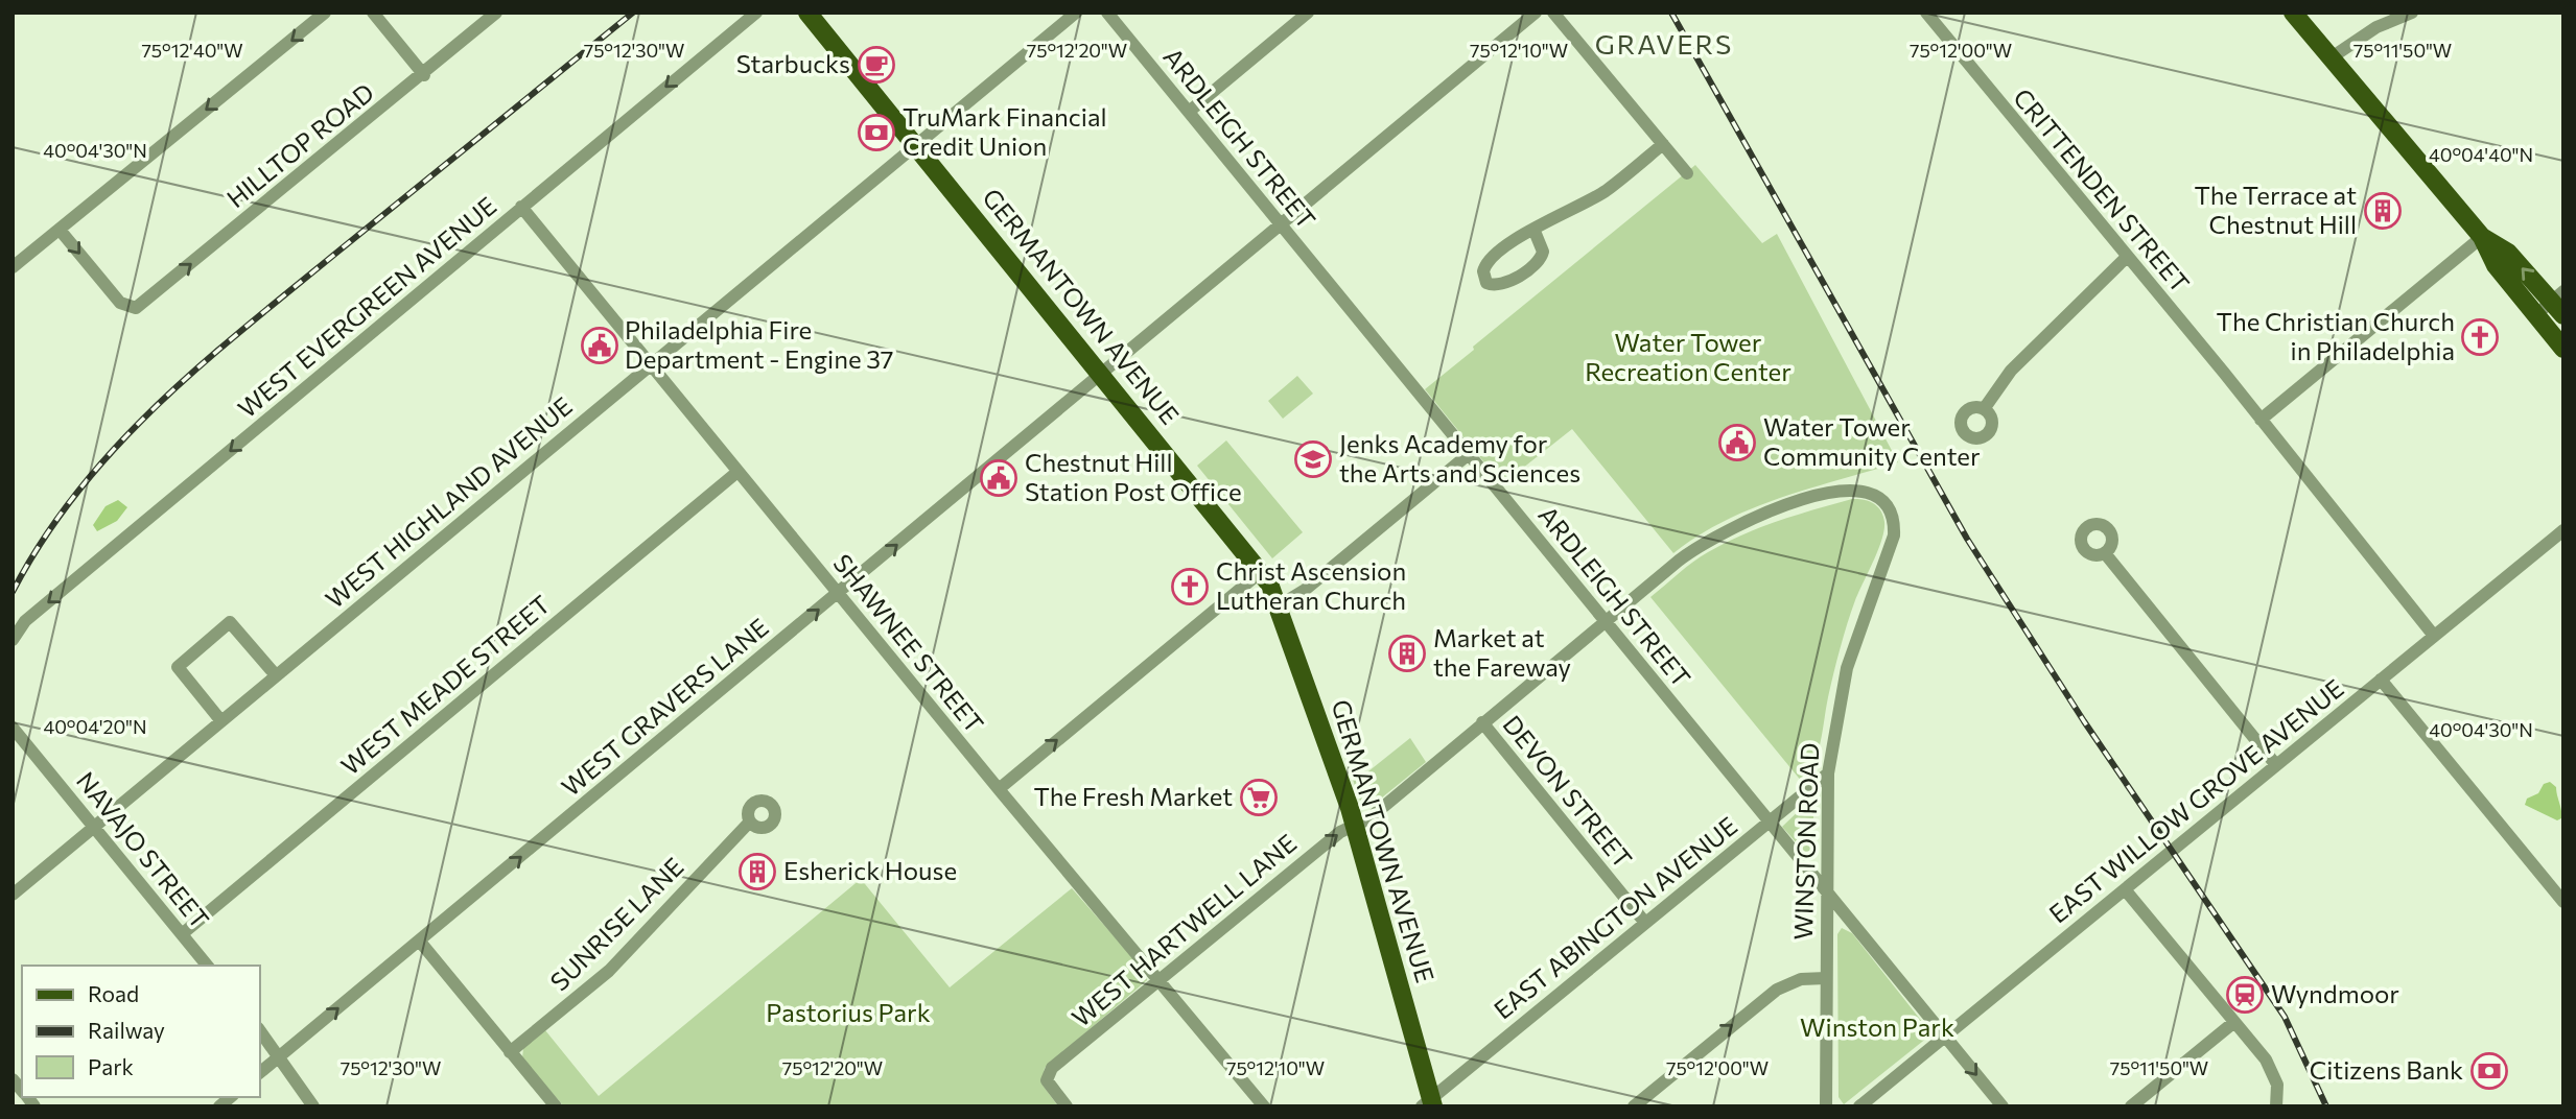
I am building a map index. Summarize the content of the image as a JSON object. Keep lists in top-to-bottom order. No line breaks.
{"streets":{"main road":["GERMANTOWN AVENUE"],"street":["ARDLEIGH STREET","HILLTOP ROAD","CRITTENDEN STREET","WEST EVERGREEN AVENUE","WEST HIGHLAND AVENUE","SHAWNEE STREET","WEST MEADE STREET","WEST GRAVERS LANE","DEVON STREET","EAST WILLOW GROVE AVENUE","WINSTON ROAD","NAVAJO STREET","EAST ABINGTON AVENUE","SUNRISE LANE","WEST HARTWELL LANE"]},"crossings":[["ARDLEIGH STREET","WEST GRAVERS LANE"],["ARDLEIGH STREET","EAST WILLOW GROVE AVENUE"],["ARDLEIGH STREET","WINSTON ROAD"],["ARDLEIGH STREET","EAST ABINGTON AVENUE"],["ARDLEIGH STREET","WEST HARTWELL LANE"],["CRITTENDEN STREET","EAST WILLOW GROVE AVENUE"],["GERMANTOWN AVENUE","WEST HIGHLAND AVENUE"],["GERMANTOWN AVENUE","WEST GRAVERS LANE"],["GERMANTOWN AVENUE","EAST ABINGTON AVENUE"],["GERMANTOWN AVENUE","WEST HARTWELL LANE"],["WEST EVERGREEN AVENUE","SHAWNEE STREET"],["WEST HIGHLAND AVENUE","SHAWNEE STREET"],["WEST HIGHLAND AVENUE","NAVAJO STREET"],["SHAWNEE STREET","WEST MEADE STREET"],["SHAWNEE STREET","WEST GRAVERS LANE"],["SHAWNEE STREET","WEST HARTWELL LANE"],["WEST MEADE STREET","NAVAJO STREET"],["DEVON STREET","EAST ABINGTON AVENUE"],["DEVON STREET","WEST HARTWELL LANE"],["WINSTON ROAD","EAST ABINGTON AVENUE"],["WINSTON ROAD","WEST HARTWELL LANE"]],"one_way":["WEST EVERGREEN AVENUE","WEST GRAVERS LANE"],"districts":["GRAVERS"],"parks":["Water Tower Recreation Center","Pastorius Park","Winston Park"],"places":{"cafe":["Starbucks"],"bank":["TruMark Financial Credit Union","Citizens Bank"],"building":["The Terrace at Chestnut Hill","Market at the Fareway","Esherick House"],"church":["The Christian Church in Philadelphia","Christ Ascension Lutheran Church"],"public building":["Philadelphia Fire Department - Engine 37","Water Tower Community Center","Chestnut Hill Station Post Office"],"school or university":["Jenks Academy for the Arts and Sciences"],"supermarket":["The Fresh Market"],"station":["Wyndmoor"]},"legend":["Road","Railway","Park"],"coordinates":["75°12'40\"W","75°12'30\"W","75°12'20\"W","75°12'10\"W","75°12'00\"W","75°11'50\"W","40°04'30\"N","40°04'40\"N","40°04'20\"N"]}
